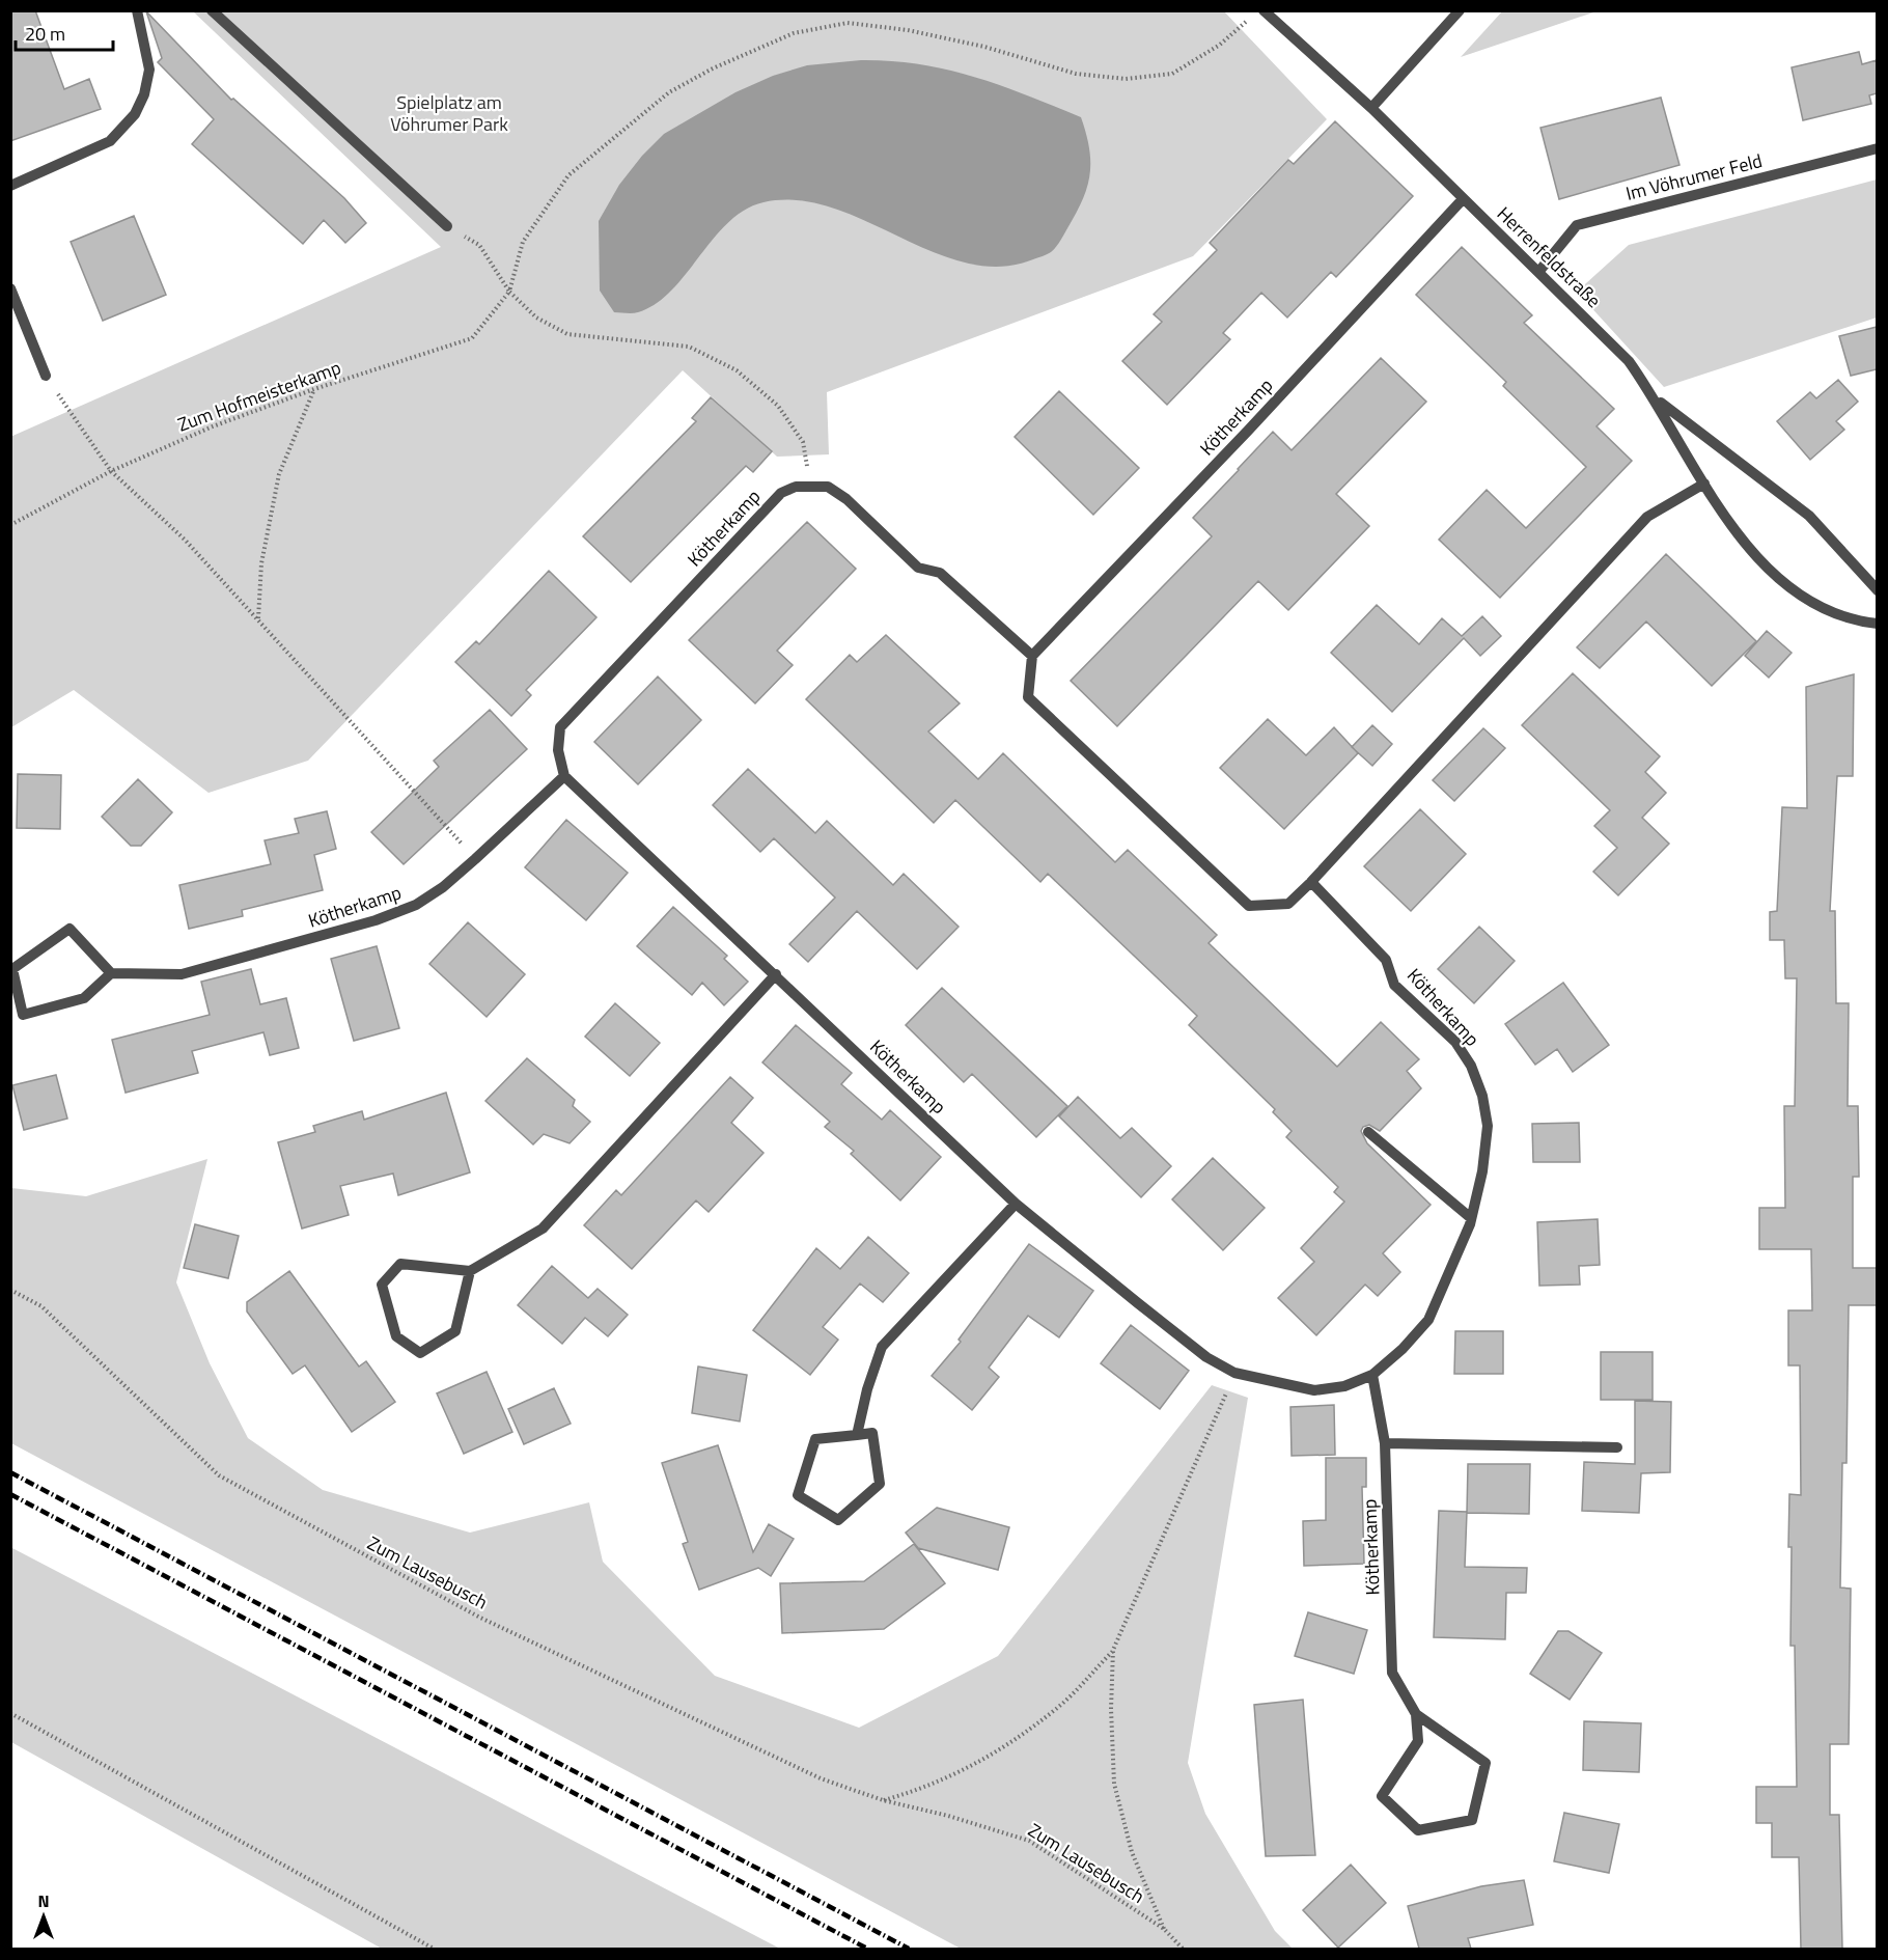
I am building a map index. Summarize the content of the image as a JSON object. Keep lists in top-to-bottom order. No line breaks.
{"streets":{"street":["Im Vöhrumer Feld","Herrenfeldstraße","Kötherkamp"],"path":["Zum Hofmeisterkamp","Zum Lausebusch"]},"crossings":[["Im Vöhrumer Feld","Herrenfeldstraße"],["Herrenfeldstraße","Kötherkamp"],["Kötherkamp","Zum Lausebusch"]],"parks":["Spielplatz am Vöhrumer Park"],"scale_bar":"20 m","north":"top"}
